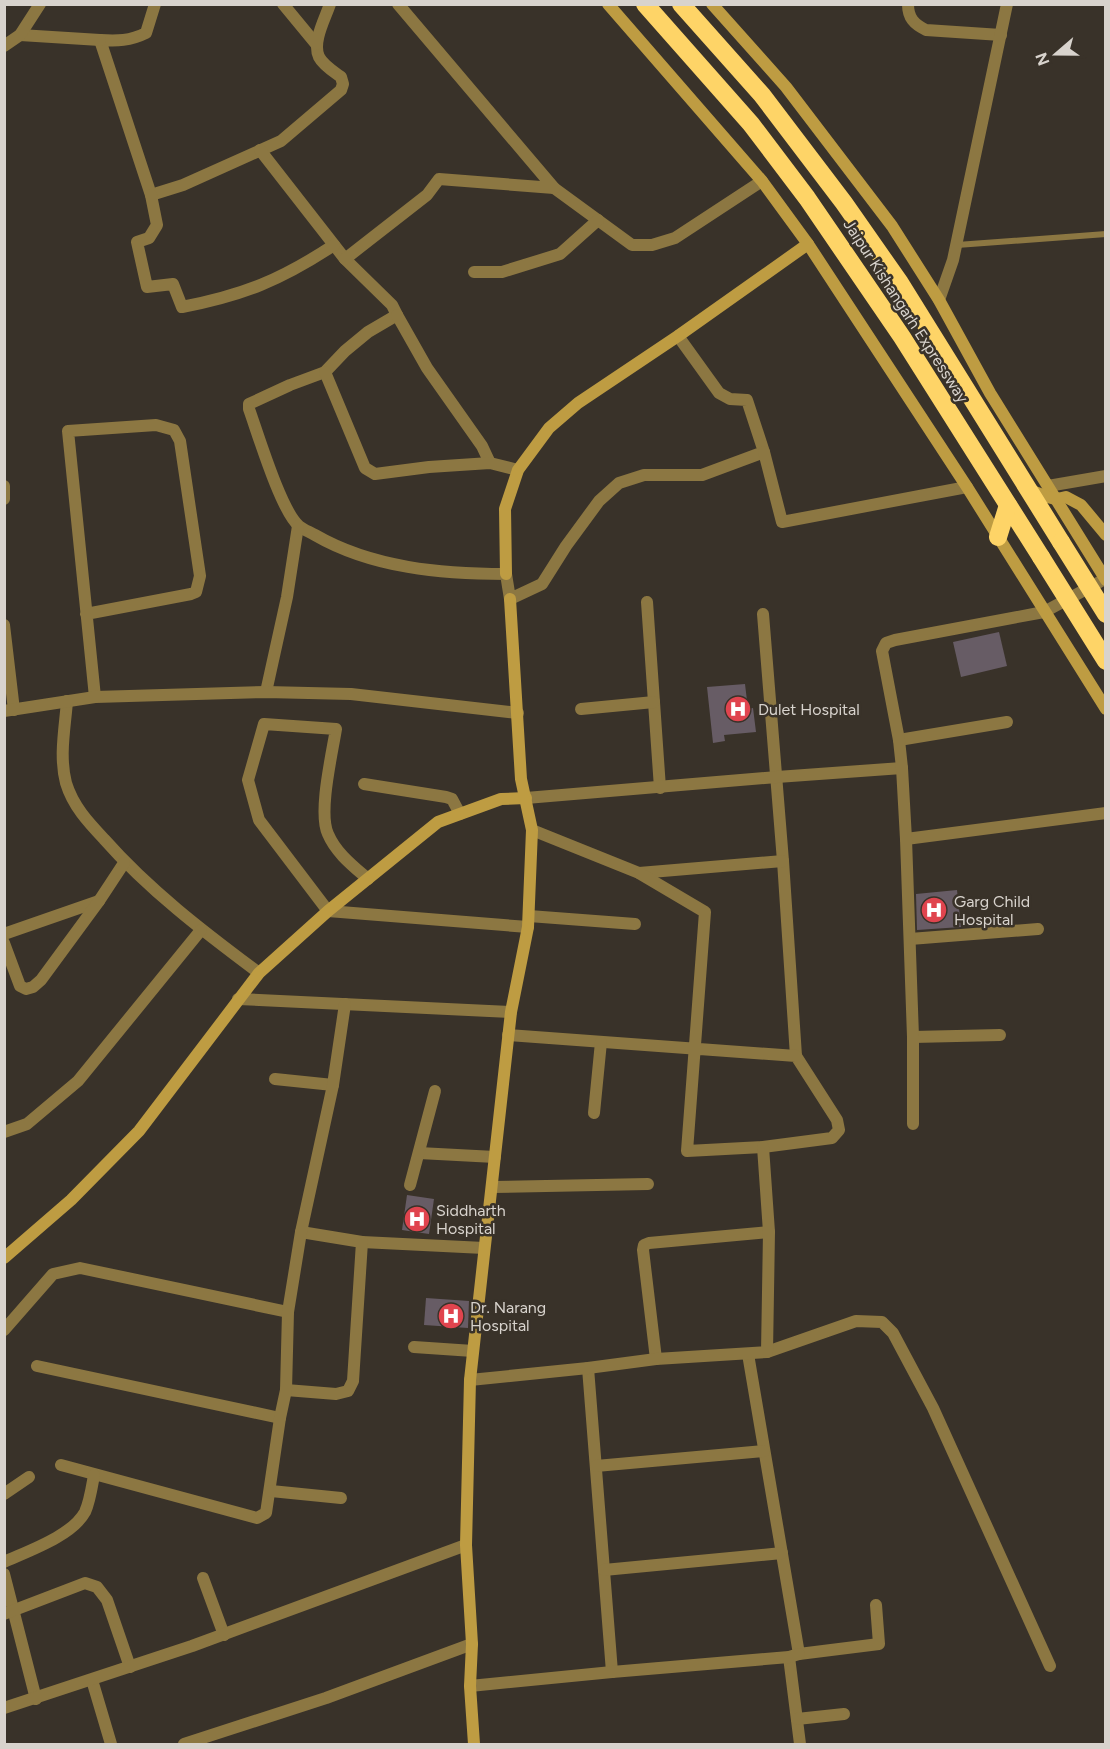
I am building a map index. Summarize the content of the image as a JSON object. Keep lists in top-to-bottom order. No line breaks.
{"streets":{"highway":["Jaipur Kishangarh Expressway"]},"places":{"hospital":["Dulet Hospital","Garg Child Hospital","Siddharth Hospital","Dr. Narang Hospital"]},"north":"left"}
